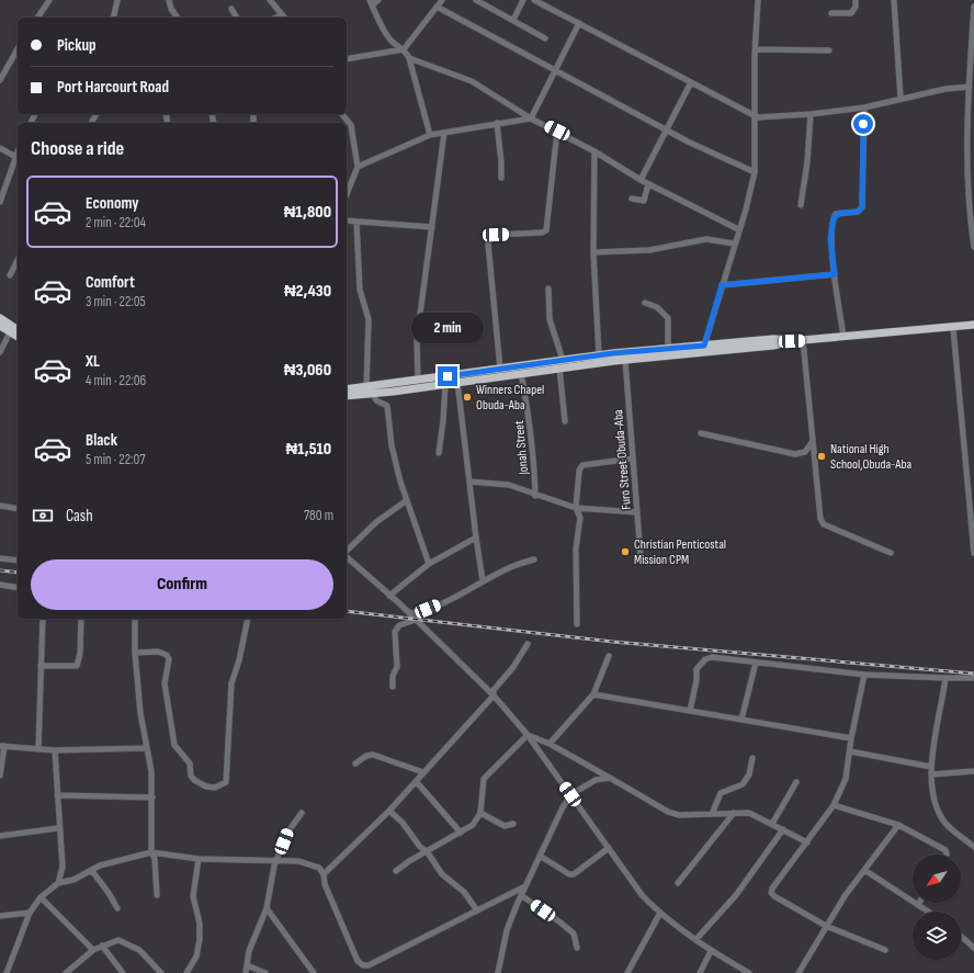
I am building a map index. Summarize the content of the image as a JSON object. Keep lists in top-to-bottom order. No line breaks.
{"streets":{"street":["Jonah Street","Furo Street Obuda-Aba"]},"places":["Winners Chapel Obuda-Aba","National High School,Obuda-Aba","Christian Penticostal Mission CPM"],"north":"bottom left","page":{"banner":["Pickup","Port Harcourt Road"],"heading":"Choose a ride","list":[{"name":"Economy","note":"2 min · 22:04","value":"₦1,800"},{"name":"Comfort","note":"3 min · 22:05","value":"₦2,430"},{"name":"XL","note":"4 min · 22:06","value":"₦3,060"},{"name":"Black","note":"5 min · 22:07","value":"₦1,510"}],"bubble":"2 min","pay":["Cash","780 m"],"buttons":"Confirm"}}
